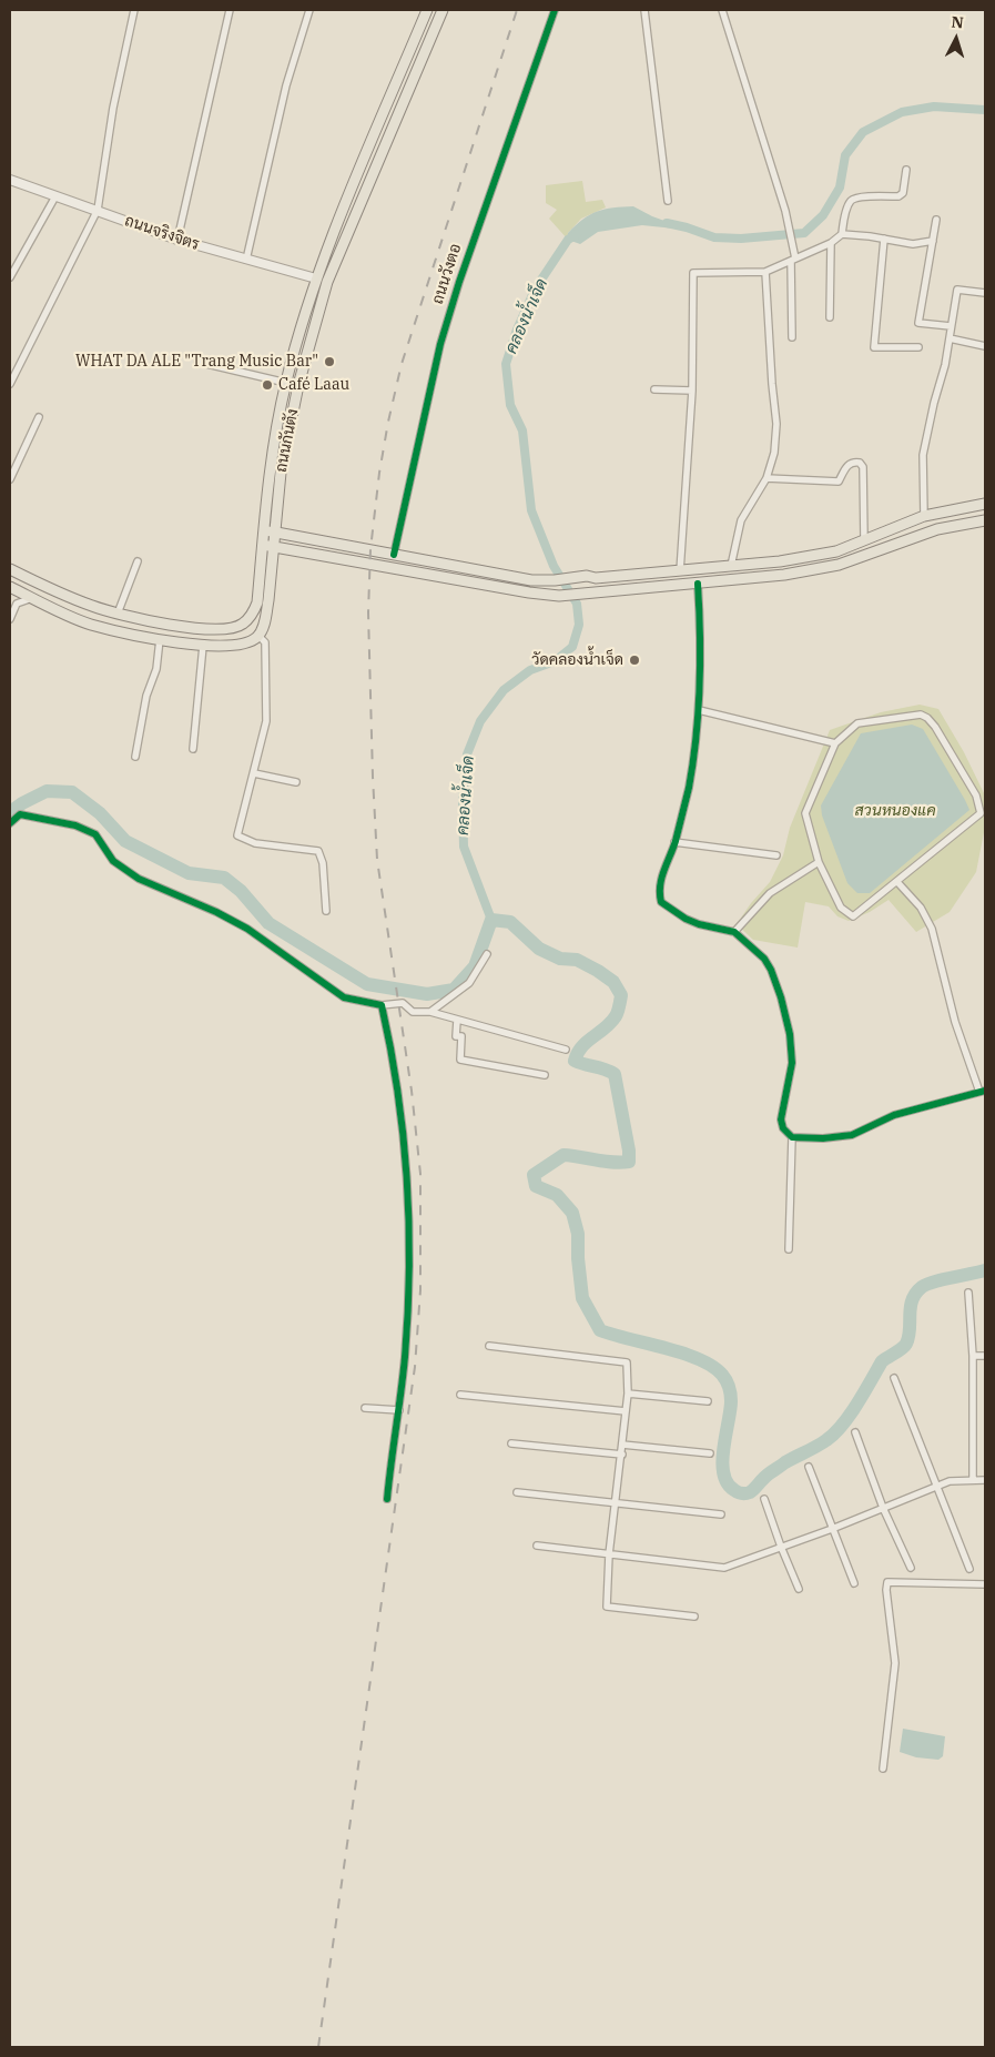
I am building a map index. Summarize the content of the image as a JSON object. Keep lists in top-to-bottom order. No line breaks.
{"streets":{"main road":["ถนนกันตัง"],"street":["ถนนจริงจิตร","ถนนวังตอ"]},"crossings":[["ถนนจริงจิตร","ถนนกันตัง"]],"water":["คลองน้ำเจ็ด"],"parks":["สวนหนองแค"],"places":["WHAT DA ALE \"Trang Music Bar\"","Café Laau","วัดคลองน้ำเจ็ด"],"north":"top"}
